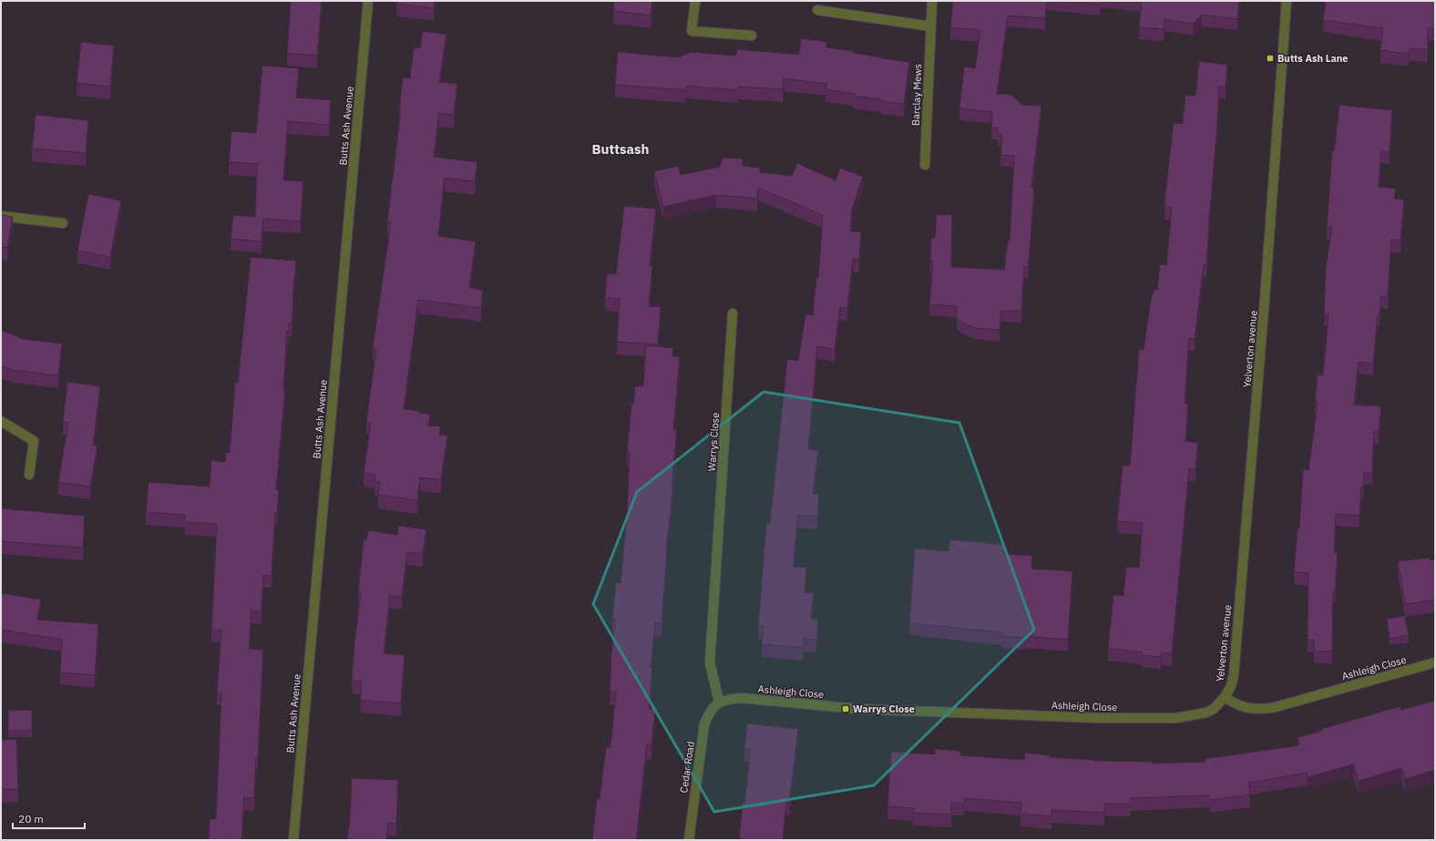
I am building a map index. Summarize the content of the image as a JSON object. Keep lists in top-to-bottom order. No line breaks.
{"streets":{"street":["Barclay Mews","Butts Ash Avenue","Yelverton avenue","Warrys Close","Ashleigh Close","Cedar Road"]},"crossings":[["Yelverton avenue","Ashleigh Close"],["Warrys Close","Ashleigh Close"],["Warrys Close","Cedar Road"],["Ashleigh Close","Cedar Road"]],"districts":["Buttsash"],"places":{"transit":["Butts Ash Lane","Warrys Close"]},"scale_bar":"20 m"}
